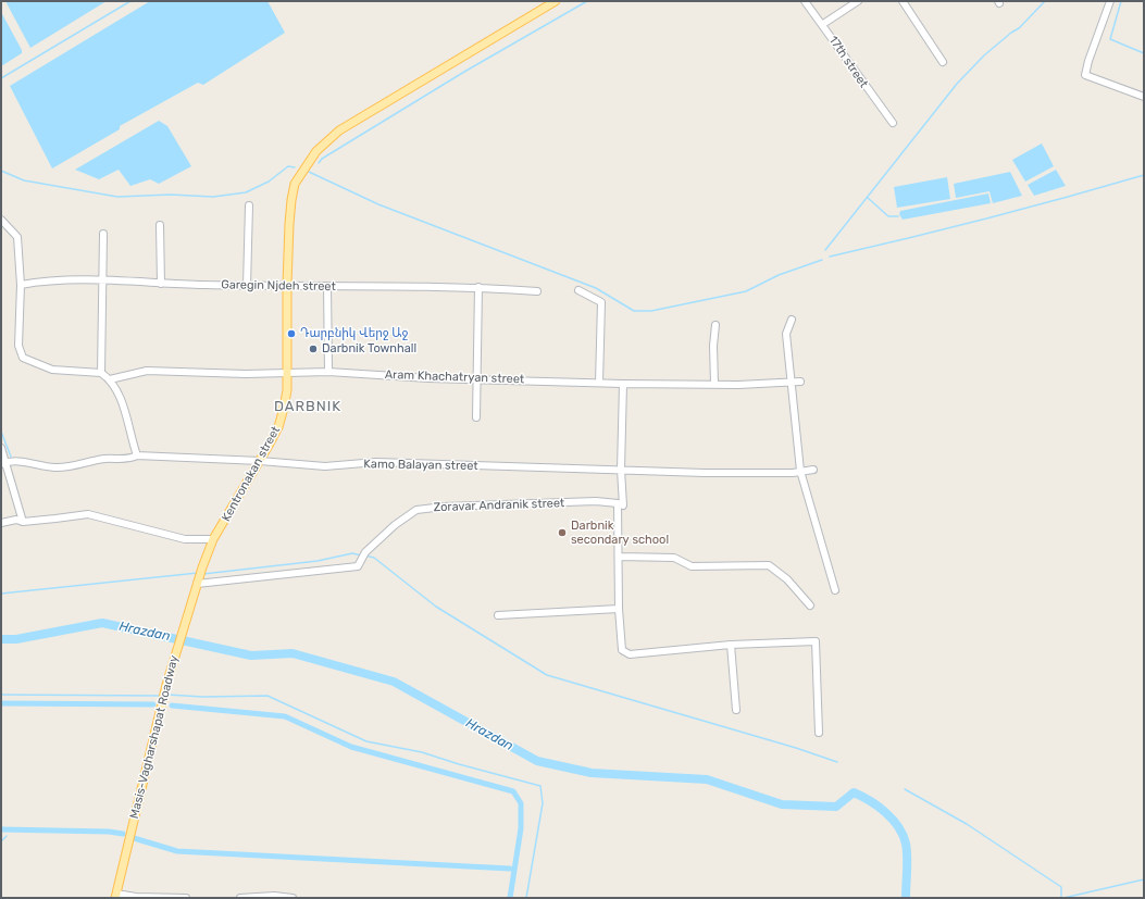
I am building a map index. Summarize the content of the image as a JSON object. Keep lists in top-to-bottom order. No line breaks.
{"streets":{"main road":["Kentronakan street","Masis-Vagharshapat Roadway"],"street":["17th street","Garegin Njdeh street","Aram Khachatryan street","Kamo Balayan street","Zoravar Andranik street"]},"crossings":[["Garegin Njdeh street","Kentronakan street"],["Aram Khachatryan street","Kentronakan street"],["Kamo Balayan street","Kentronakan street"],["Kentronakan street","Zoravar Andranik street"],["Kentronakan street","Masis-Vagharshapat Roadway"],["Zoravar Andranik street","Masis-Vagharshapat Roadway"]],"districts":["DARBNIK"],"water":["Hrazdan"],"places":["Դարբնիկ Վերջ Աջ","Darbnik Townhall","Darbnik secondary school"]}
